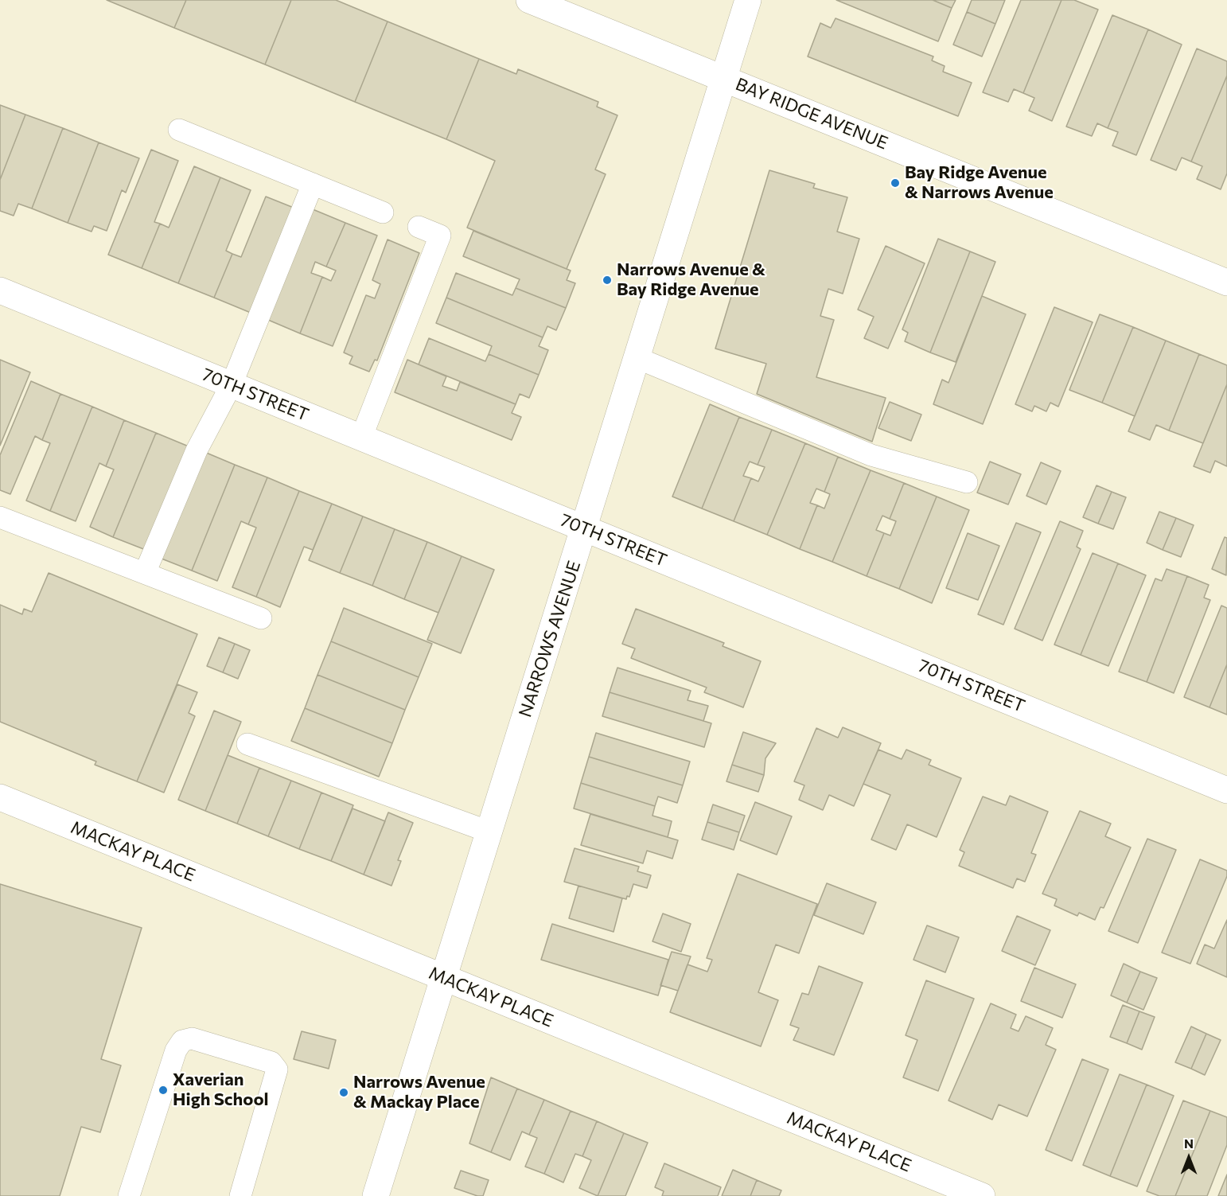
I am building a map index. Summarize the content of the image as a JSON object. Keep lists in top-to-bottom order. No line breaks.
{"streets":{"street":["BAY RIDGE AVENUE","70TH STREET","NARROWS AVENUE","MACKAY PLACE"]},"crossings":[["BAY RIDGE AVENUE","NARROWS AVENUE"],["70TH STREET","NARROWS AVENUE"],["NARROWS AVENUE","MACKAY PLACE"]],"places":["Bay Ridge Avenue & Narrows Avenue","Narrows Avenue & Bay Ridge Avenue","Xaverian High School","Narrows Avenue & Mackay Place"],"north":"top"}
